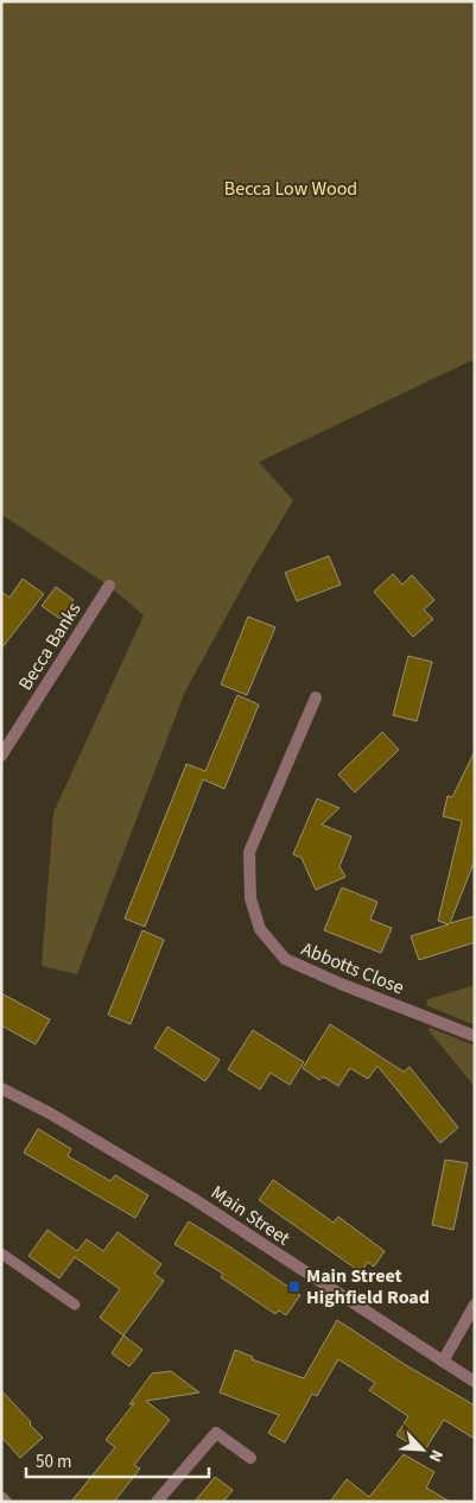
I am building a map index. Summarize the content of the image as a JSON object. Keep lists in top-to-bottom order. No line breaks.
{"streets":{"street":["Becca Banks","Abbotts Close","Main Street"]},"parks":["Becca Low Wood"],"places":{"transit":["Main Street Highfield Road"]},"scale_bar":"50 m","north":"bottom right"}
